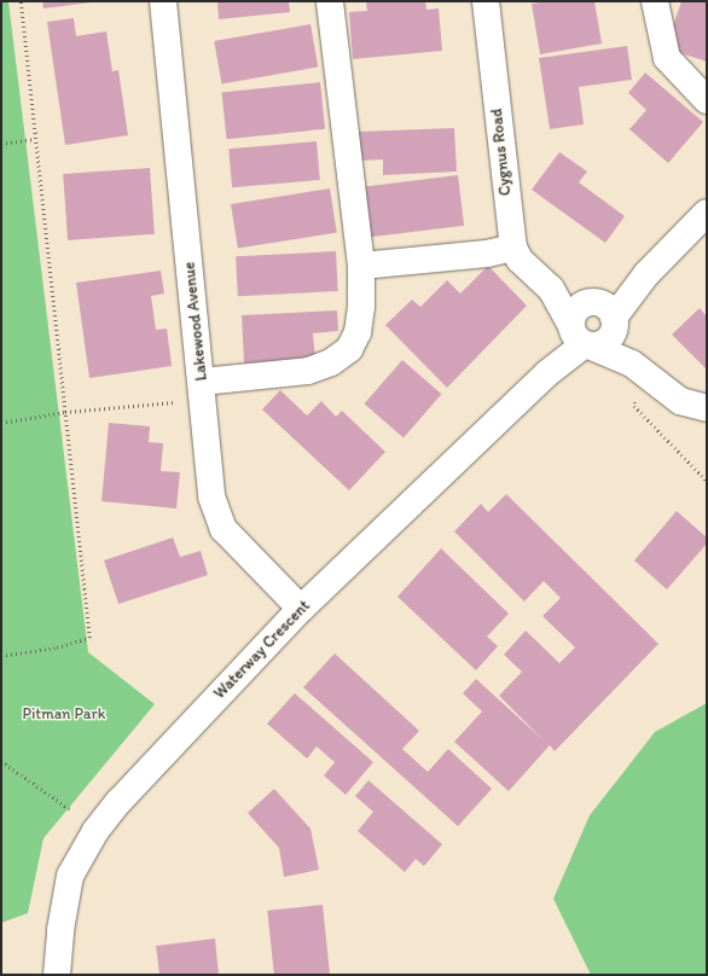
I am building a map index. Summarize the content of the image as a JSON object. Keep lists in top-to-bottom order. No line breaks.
{"streets":{"street":["Cygnus Road","Lakewood Avenue","Waterway Crescent"]},"crossings":[["Cygnus Road","Waterway Crescent"],["Lakewood Avenue","Waterway Crescent"]],"parks":["Pitman Park"]}
